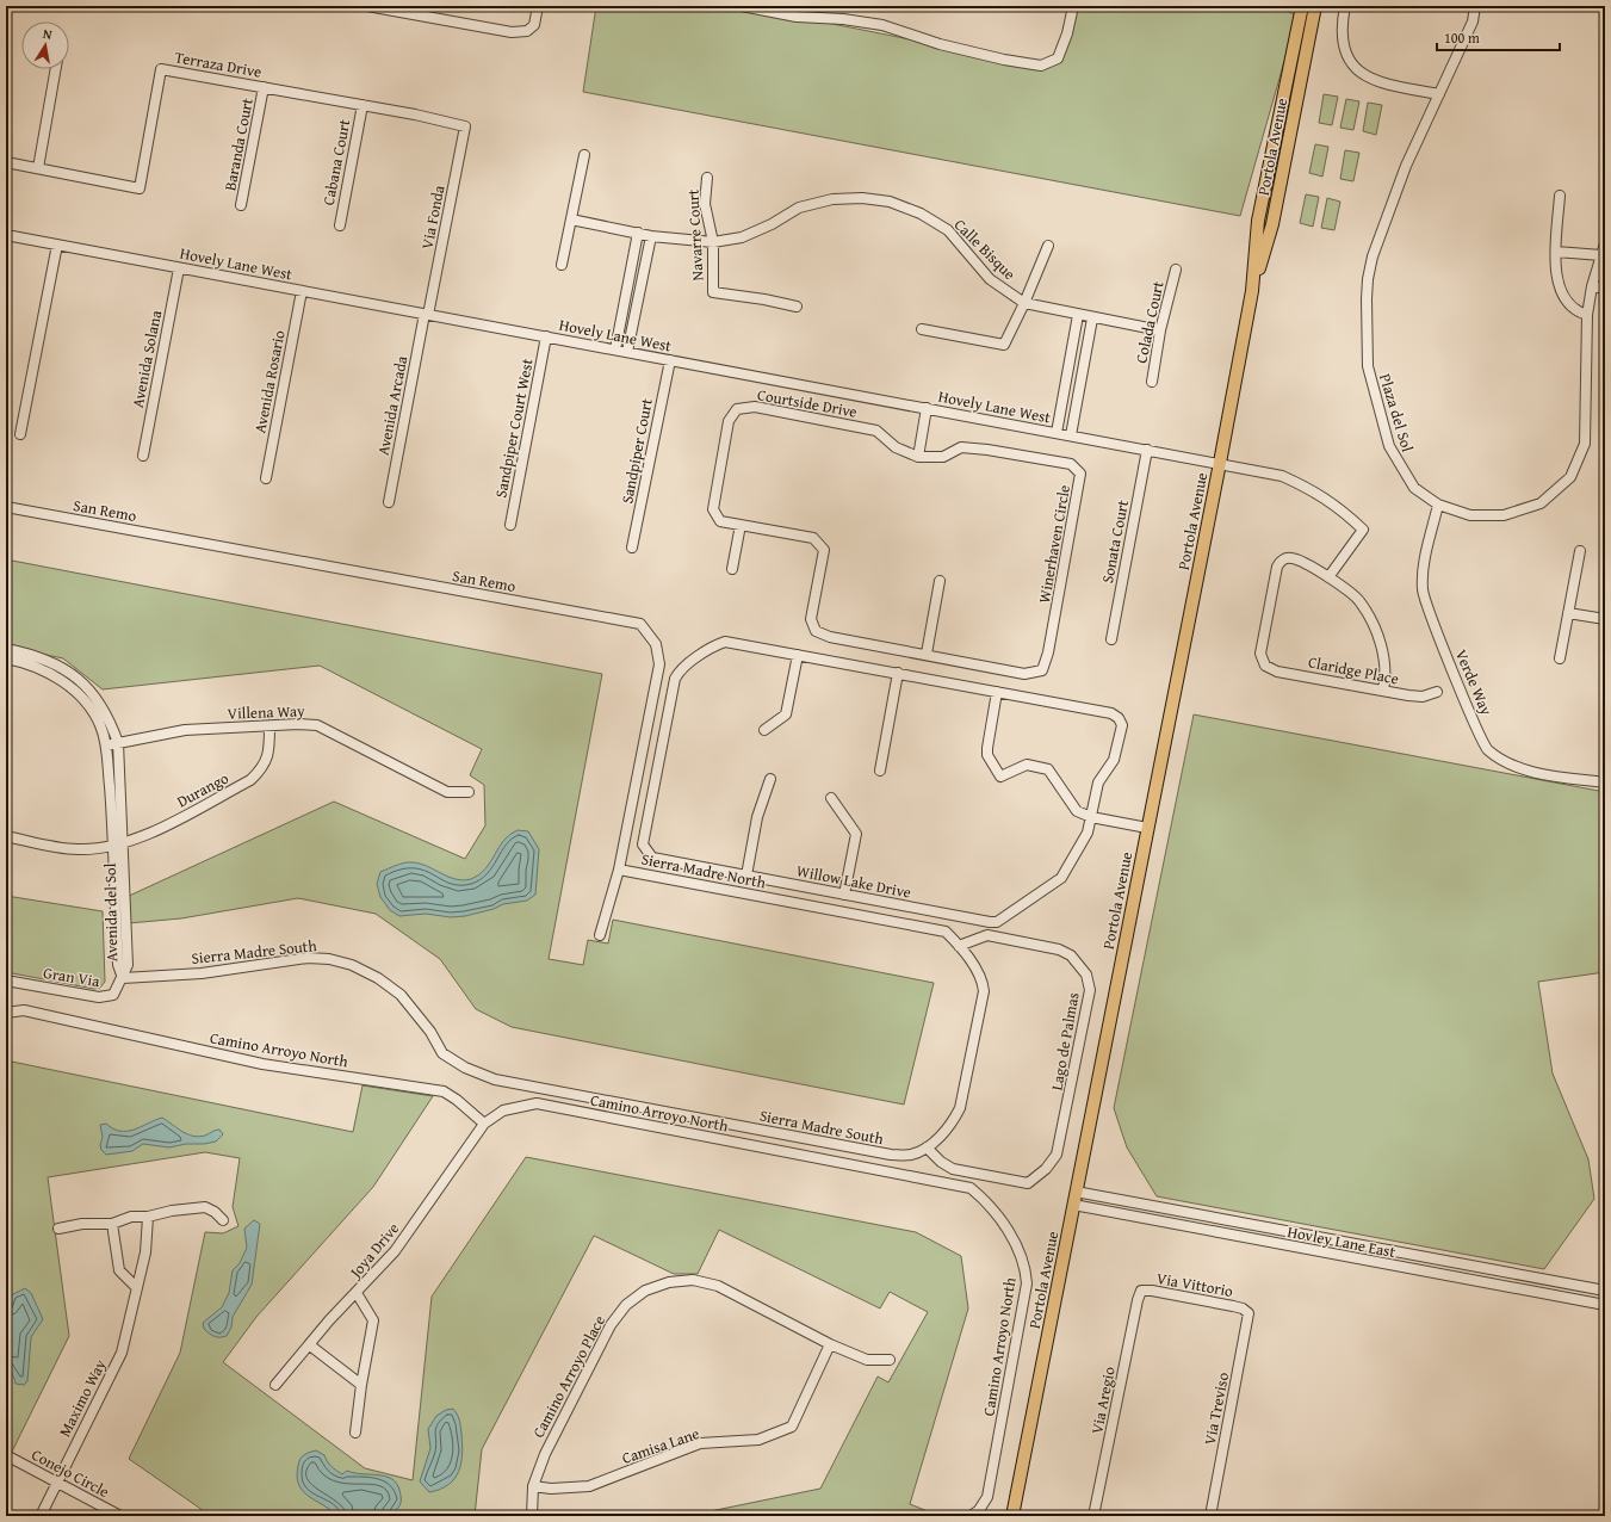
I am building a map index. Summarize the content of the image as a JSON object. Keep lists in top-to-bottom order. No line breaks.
{"streets":{"main road":["Portola Avenue"],"street":["Terraza Drive","Baranda Court","Cabana Court","Via Fonda","Navarre Court","Calle Bisque","Hovely Lane West","Colada Court","Avenida Solana","Avenida Rosario","Courtside Drive","Avenida Arcada","Plaza del Sol","Sandpiper Court West","Sandpiper Court","San Remo","Sonata Court","Winerhaven Circle","Claridge Place","Verde Way","Villena Way","Durango","Sierra Madre North","Willow Lake Drive","Avenida del Sol","Sierra Madre South","Gran Via","Lago de Palmas","Camino Arroyo North","Hovley Lane East","Joya Drive","Via Vittorio","Camino Arroyo Place","Maximo Way","Via Aregio","Via Treviso","Camisa Lane","Conejo Circle"]},"crossings":[["Terraza Drive","Baranda Court"],["Terraza Drive","Cabana Court"],["Terraza Drive","Via Fonda"],["Portola Avenue","Hovely Lane West"],["Portola Avenue","Hovley Lane East"],["Via Fonda","Hovely Lane West"],["Via Fonda","Avenida Arcada"],["Navarre Court","Calle Bisque"],["Calle Bisque","Colada Court"],["Hovely Lane West","Avenida Solana"],["Hovely Lane West","Avenida Rosario"],["Hovely Lane West","Avenida Arcada"],["Hovely Lane West","Sandpiper Court West"],["Hovely Lane West","Sandpiper Court"],["Hovely Lane West","Sonata Court"],["Hovely Lane West","Claridge Place"],["Courtside Drive","Winerhaven Circle"],["Plaza del Sol","Verde Way"],["San Remo","Sierra Madre North"],["Villena Way","Durango"],["Villena Way","Avenida del Sol"],["Durango","Avenida del Sol"],["Sierra Madre North","Sierra Madre South"],["Sierra Madre North","Lago de Palmas"],["Avenida del Sol","Sierra Madre South"],["Avenida del Sol","Gran Via"],["Sierra Madre South","Gran Via"],["Sierra Madre South","Lago de Palmas"],["Camino Arroyo North","Joya Drive"],["Via Vittorio","Via Aregio"],["Via Vittorio","Via Treviso"],["Camino Arroyo Place","Camisa Lane"],["Maximo Way","Conejo Circle"]],"scale_bar":"100 m","north":"top"}
